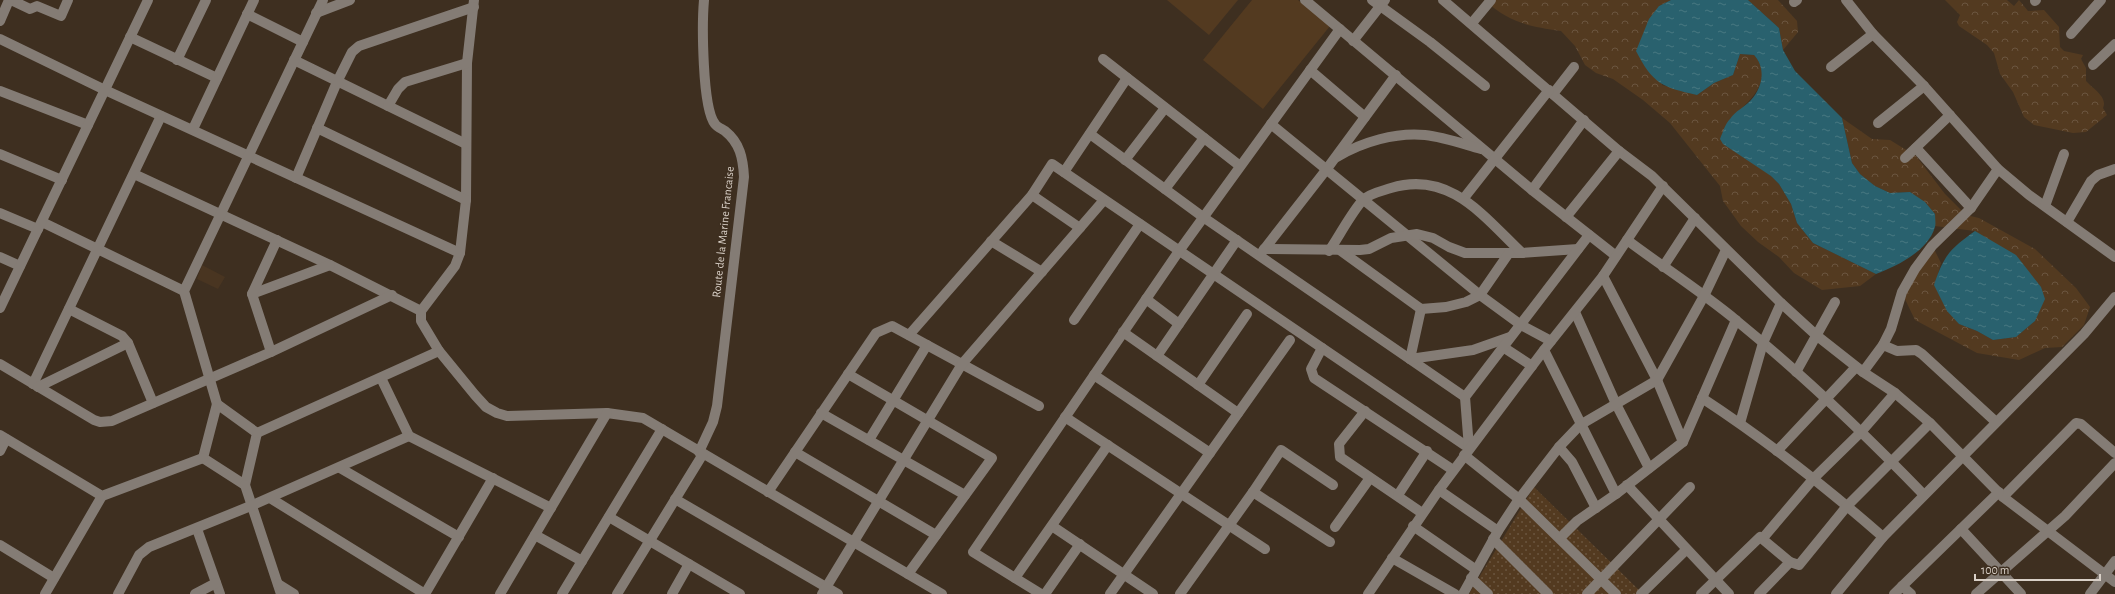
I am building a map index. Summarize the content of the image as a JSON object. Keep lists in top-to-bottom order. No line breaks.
{"streets":{"street":["Route de la Marine Francaise"]},"scale_bar":"100 m"}
